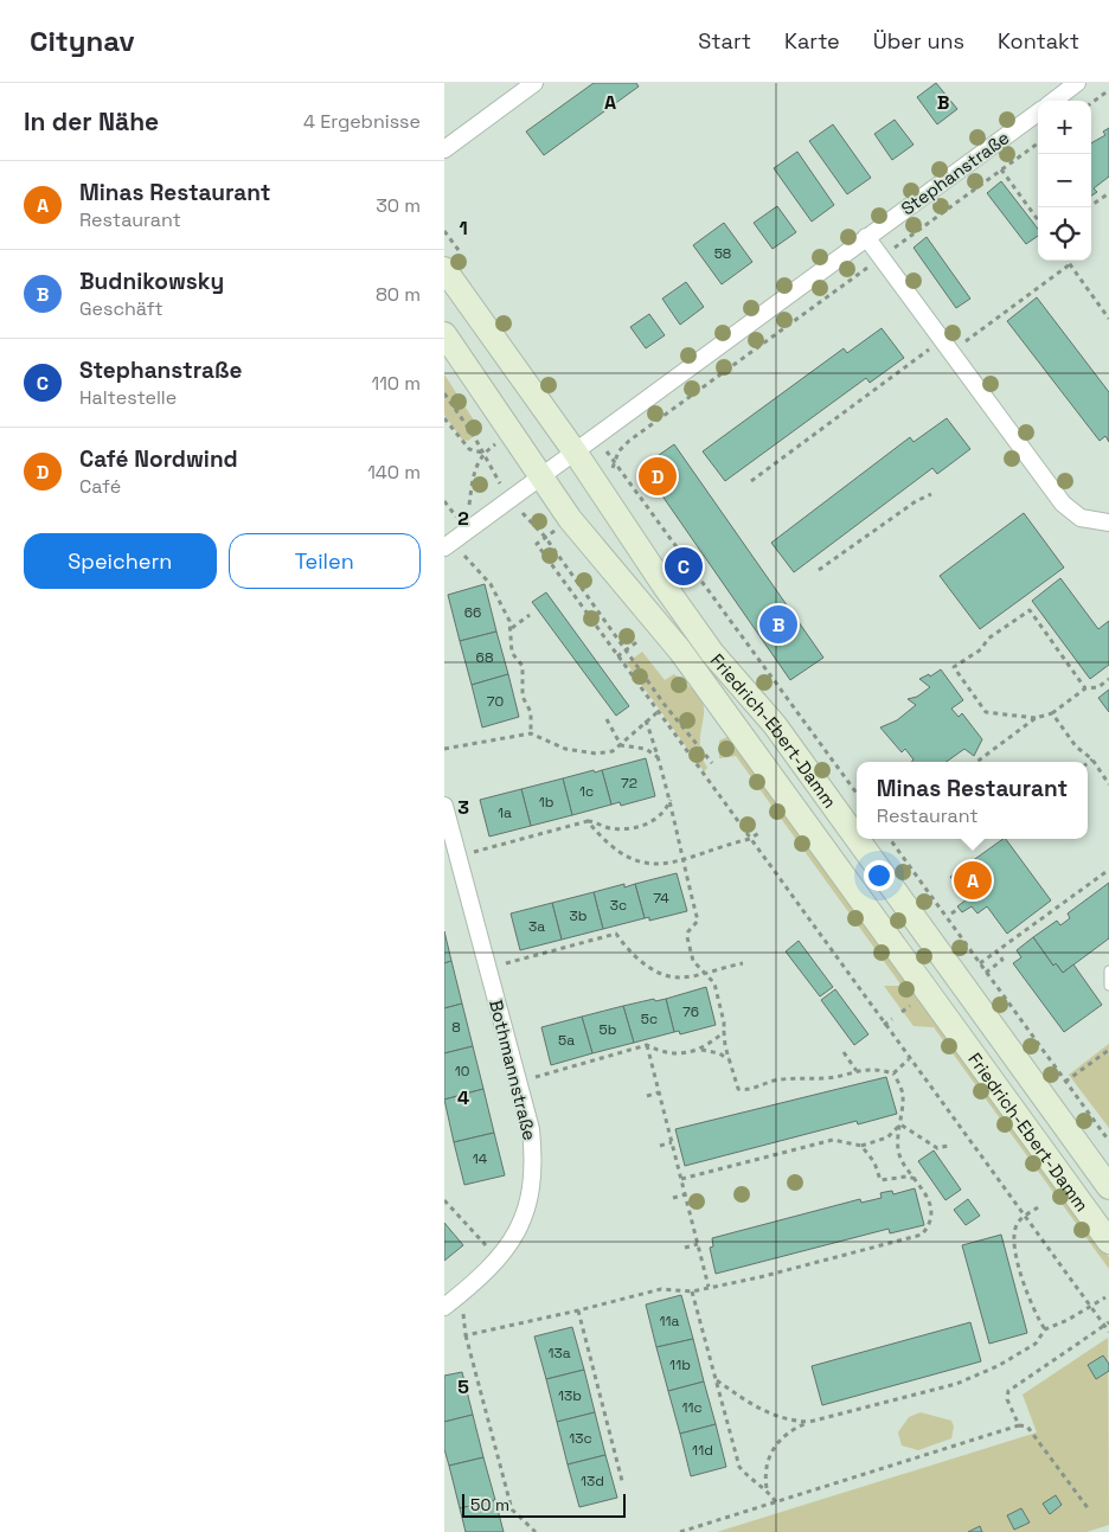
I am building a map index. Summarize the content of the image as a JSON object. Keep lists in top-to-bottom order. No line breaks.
{"streets":{"main road":["Friedrich-Ebert-Damm"],"street":["Stephanstraße","Bothmannstraße"]},"crossings":[["Stephanstraße","Friedrich-Ebert-Damm"]],"house_numbers":["58","66","68","70","72","1c","1b","1a","74","3c","3b","3a","76","5c","8","5b","5a","10","14","11a","13a","11b","13b","11c","13c","11d","13d"],"scale_bar":"50 m","page":{"header":"Citynav","nav":["Start","Karte","Über uns","Kontakt"],"heading":["In der Nähe","4 Ergebnisse"],"map_buttons":["+","−"],"list":[{"mark":"A","name":"Minas Restaurant","note":"Restaurant","value":"30 m"},{"mark":"B","name":"Budnikowsky","note":"Geschäft","value":"80 m"},{"mark":"C","name":"Stephanstraße","note":"Haltestelle","value":"110 m"},{"mark":"D","name":"Café Nordwind","note":"Café","value":"140 m"}],"pins":["D","C","B","A"],"buttons":["Speichern","Teilen"],"popup":["Minas Restaurant","Restaurant"],"scale":"50 m"},"grid":{"columns":["A","B"],"rows":["1","2","3","4","5"]}}
